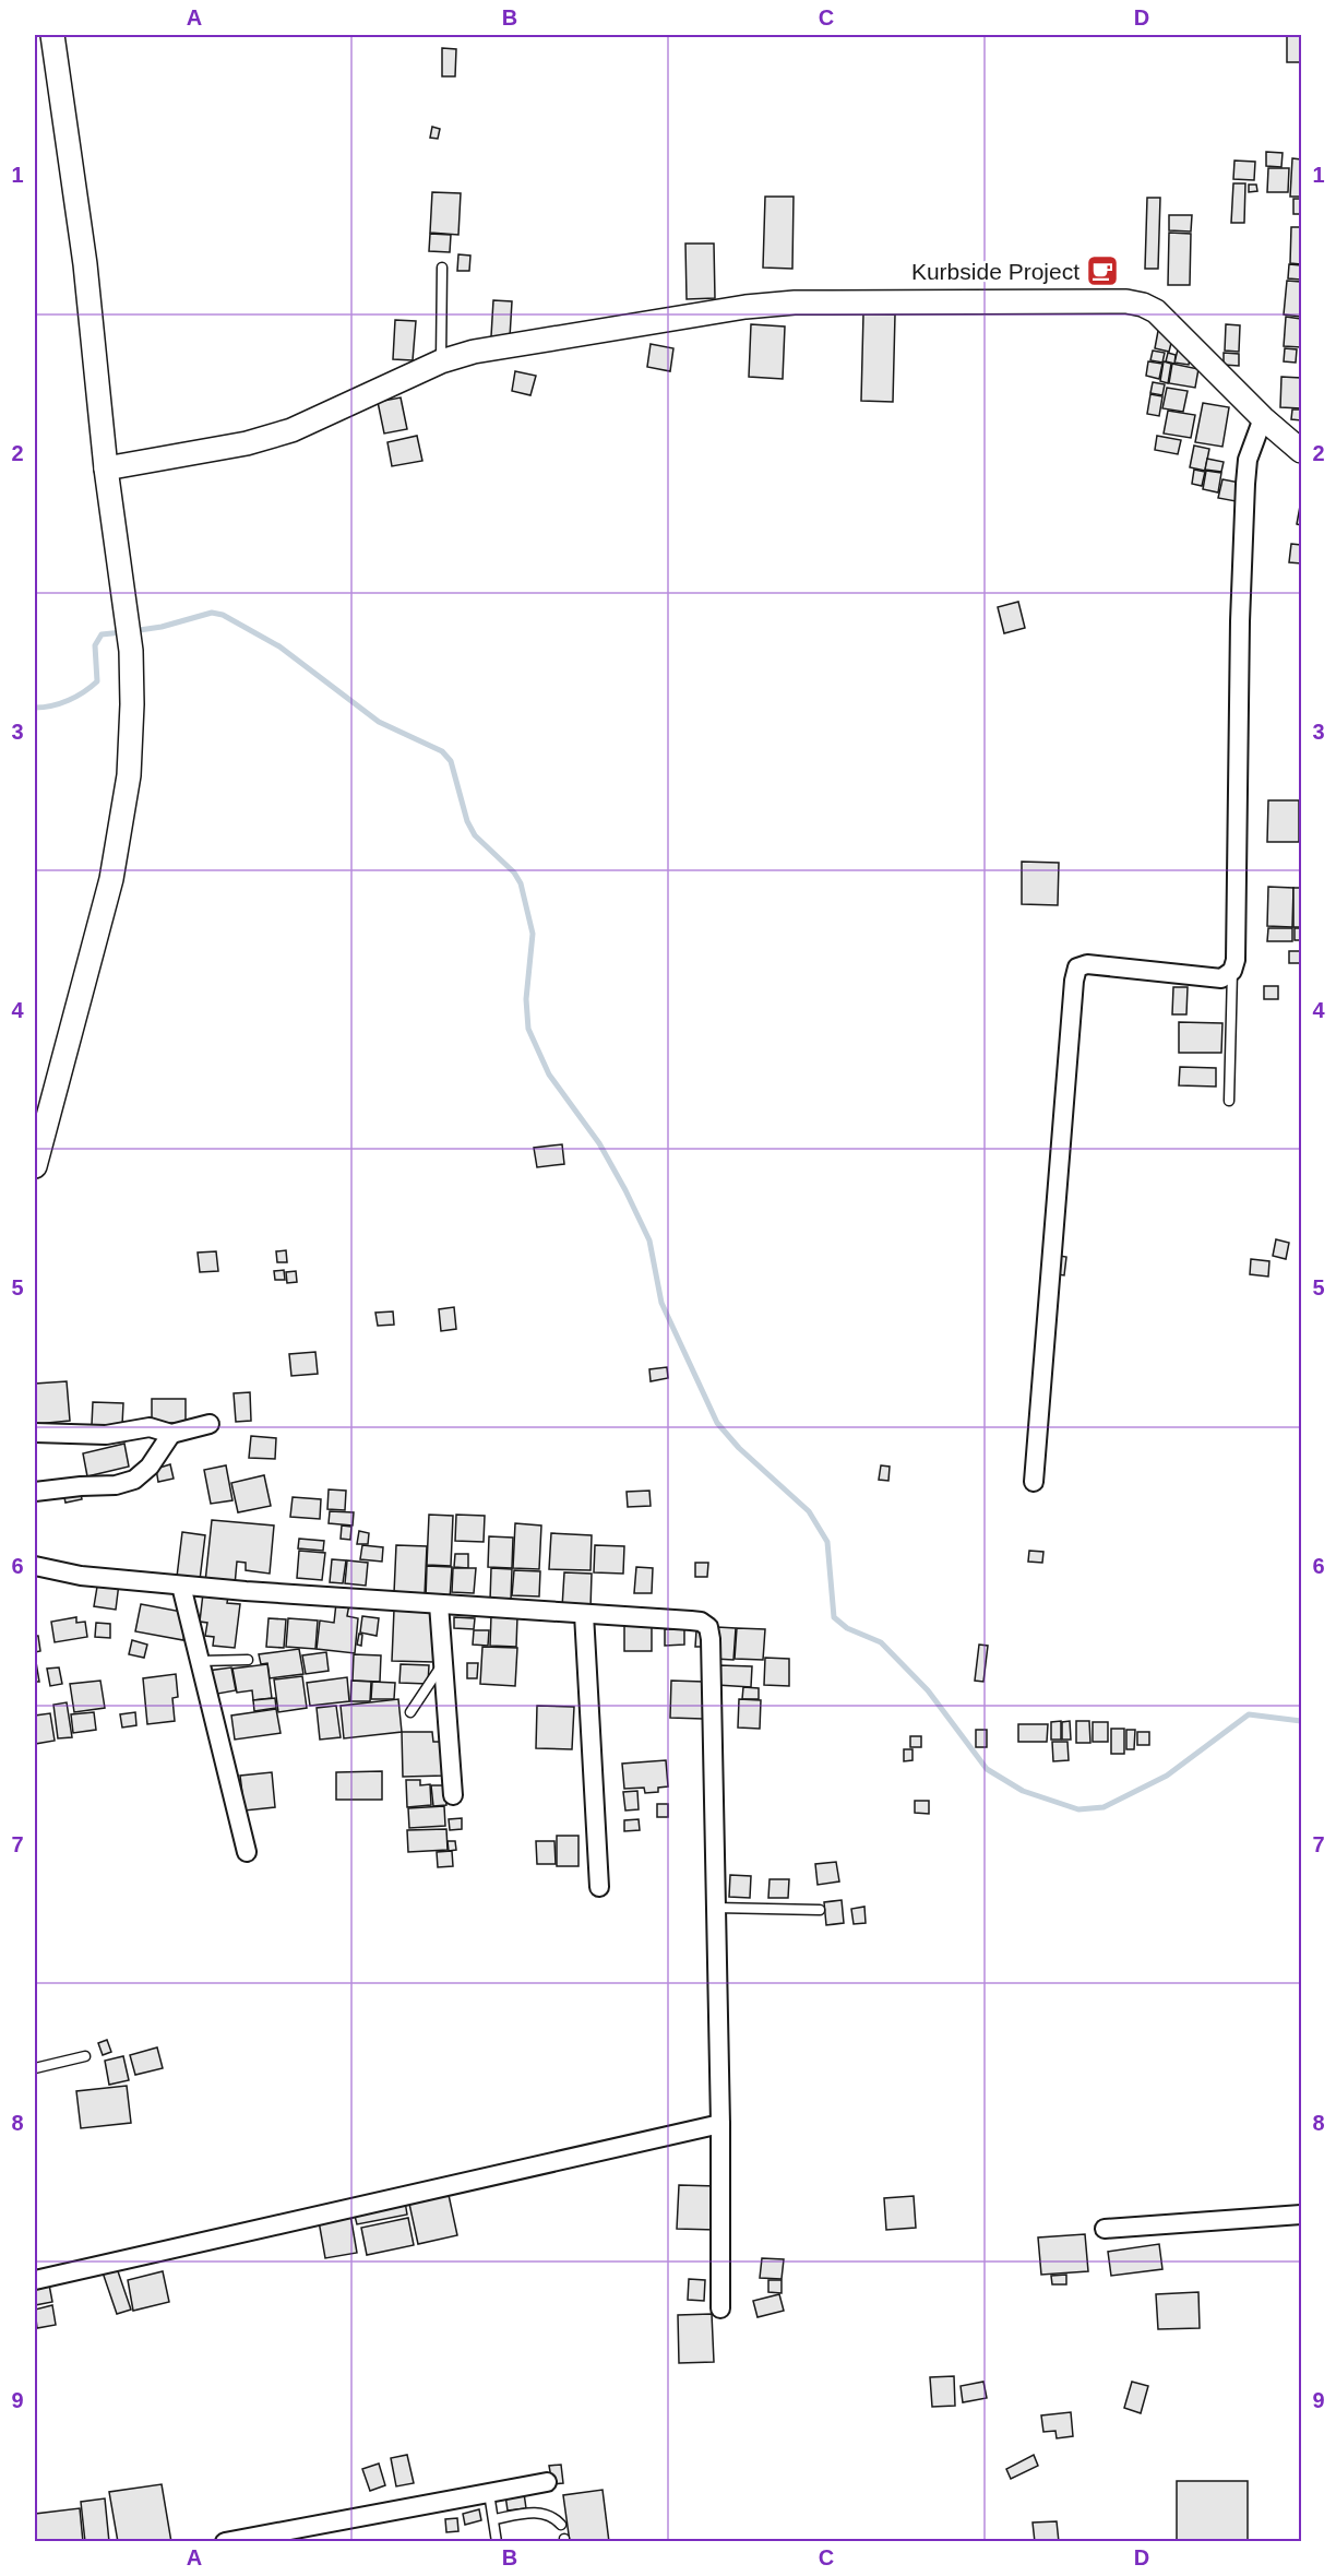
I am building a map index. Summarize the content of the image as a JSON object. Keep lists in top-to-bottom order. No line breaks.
{"places":{"cafe":["Kurbside Project"]},"grid":{"columns":["A","B","C","D"],"rows":["1","2","3","4","5","6","7","8","9"]}}
